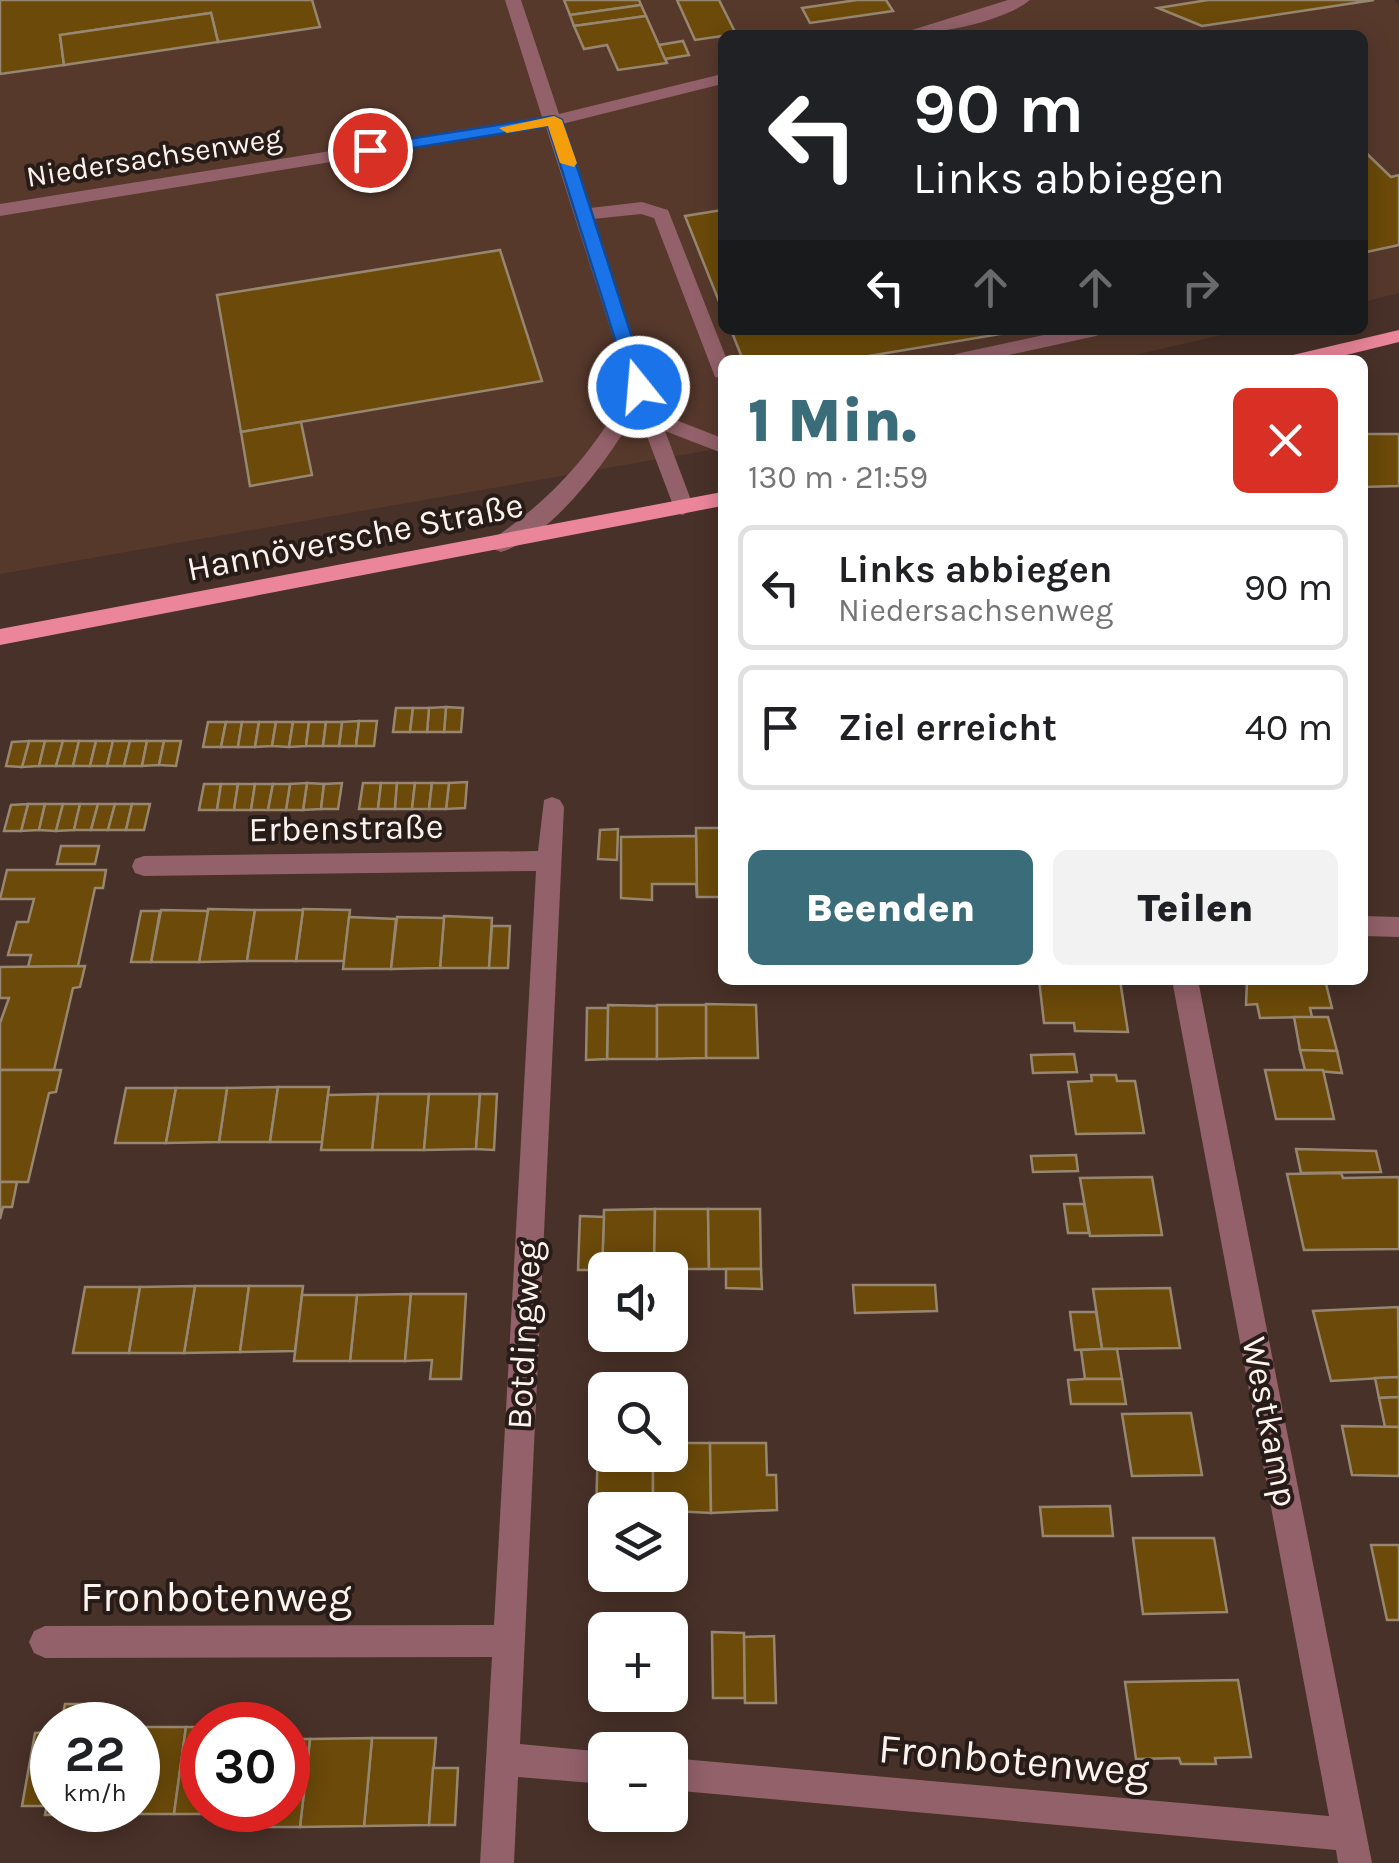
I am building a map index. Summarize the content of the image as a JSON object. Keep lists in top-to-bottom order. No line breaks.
{"streets":{"main road":["Hannöversche Straße"],"street":["Niedersachsenweg","Erbenstraße","Botdingweg","Westkamp","Fronbotenweg"]},"crossings":[["Erbenstraße","Botdingweg"],["Botdingweg","Fronbotenweg"],["Westkamp","Fronbotenweg"]],"page":{"turn":["90 m","Links abbiegen"],"heading":["1 Min.","130 m · 21:59"],"list":[{"name":"Links abbiegen","note":"Niedersachsenweg","value":"90 m"},{"name":"Ziel erreicht","value":"40 m"}],"buttons":["Beenden","Teilen"],"map_buttons":["+","−"],"speed":"22 km/h","limit":"30"}}
